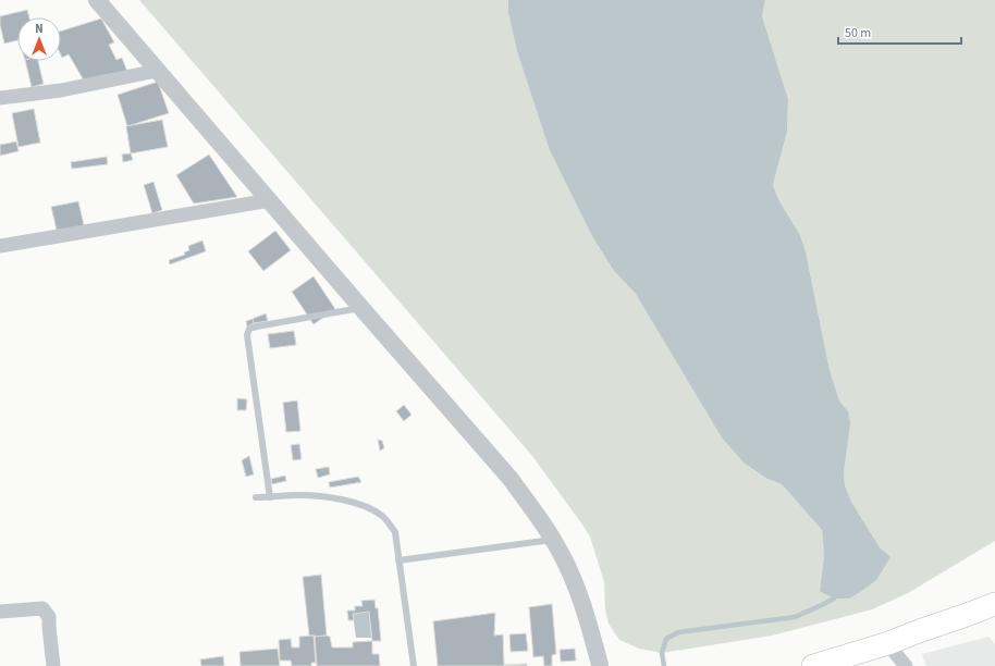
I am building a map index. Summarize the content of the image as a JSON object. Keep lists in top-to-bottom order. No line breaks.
{"scale_bar":"50 m","north":"top"}
